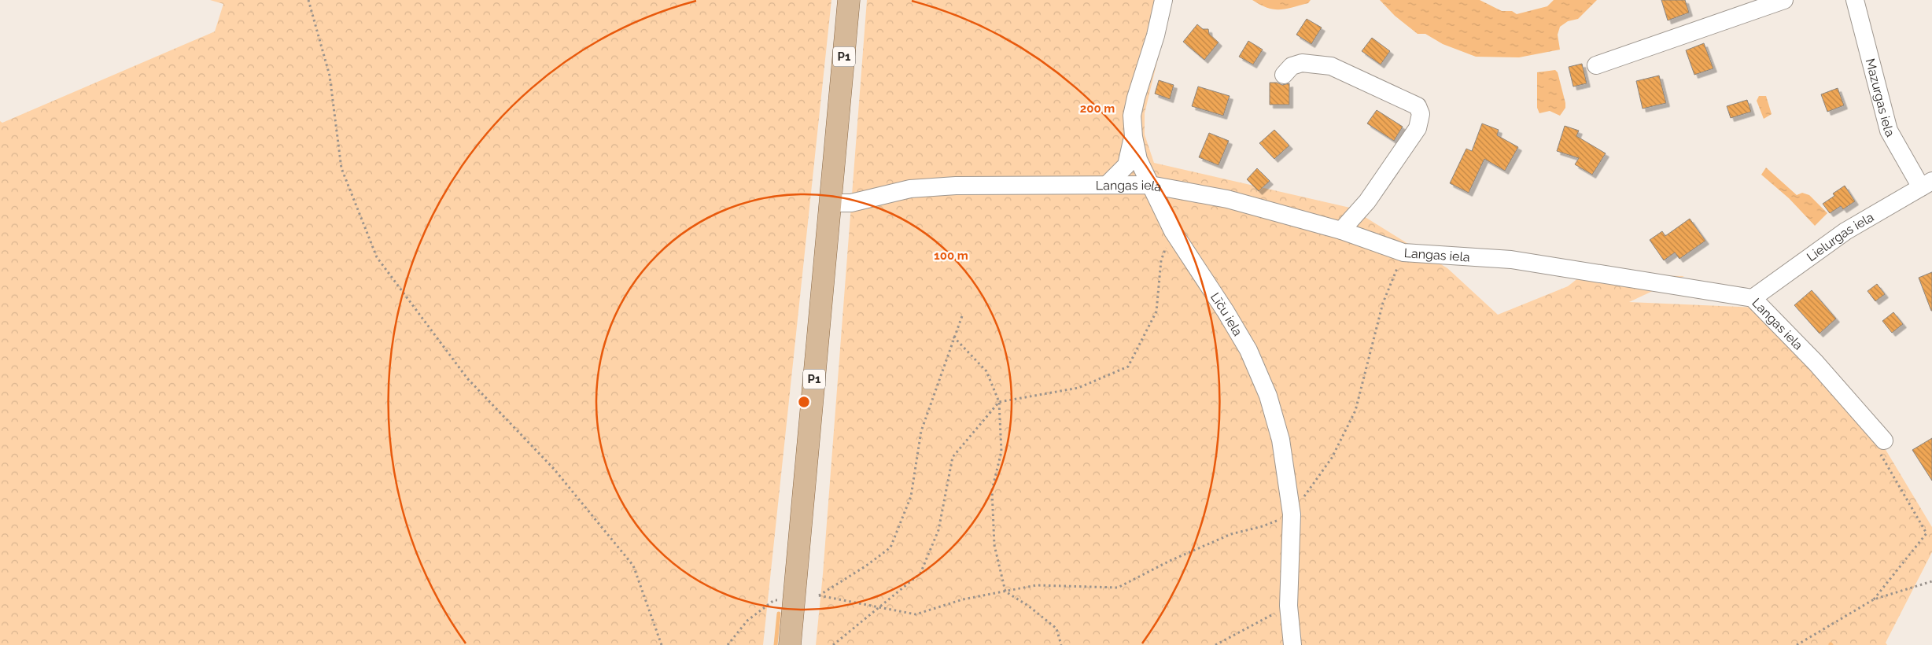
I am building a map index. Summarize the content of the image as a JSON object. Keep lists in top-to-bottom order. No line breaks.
{"streets":{"main road":["P1"],"street":["Mazurgas iela","Langas iela","Lielurgas iela","Līču iela"]},"crossings":[["P1","Langas iela"],["Mazurgas iela","Lielurgas iela"],["Langas iela","Lielurgas iela"],["Langas iela","Līču iela"]],"rings":["200 m","100 m"]}
